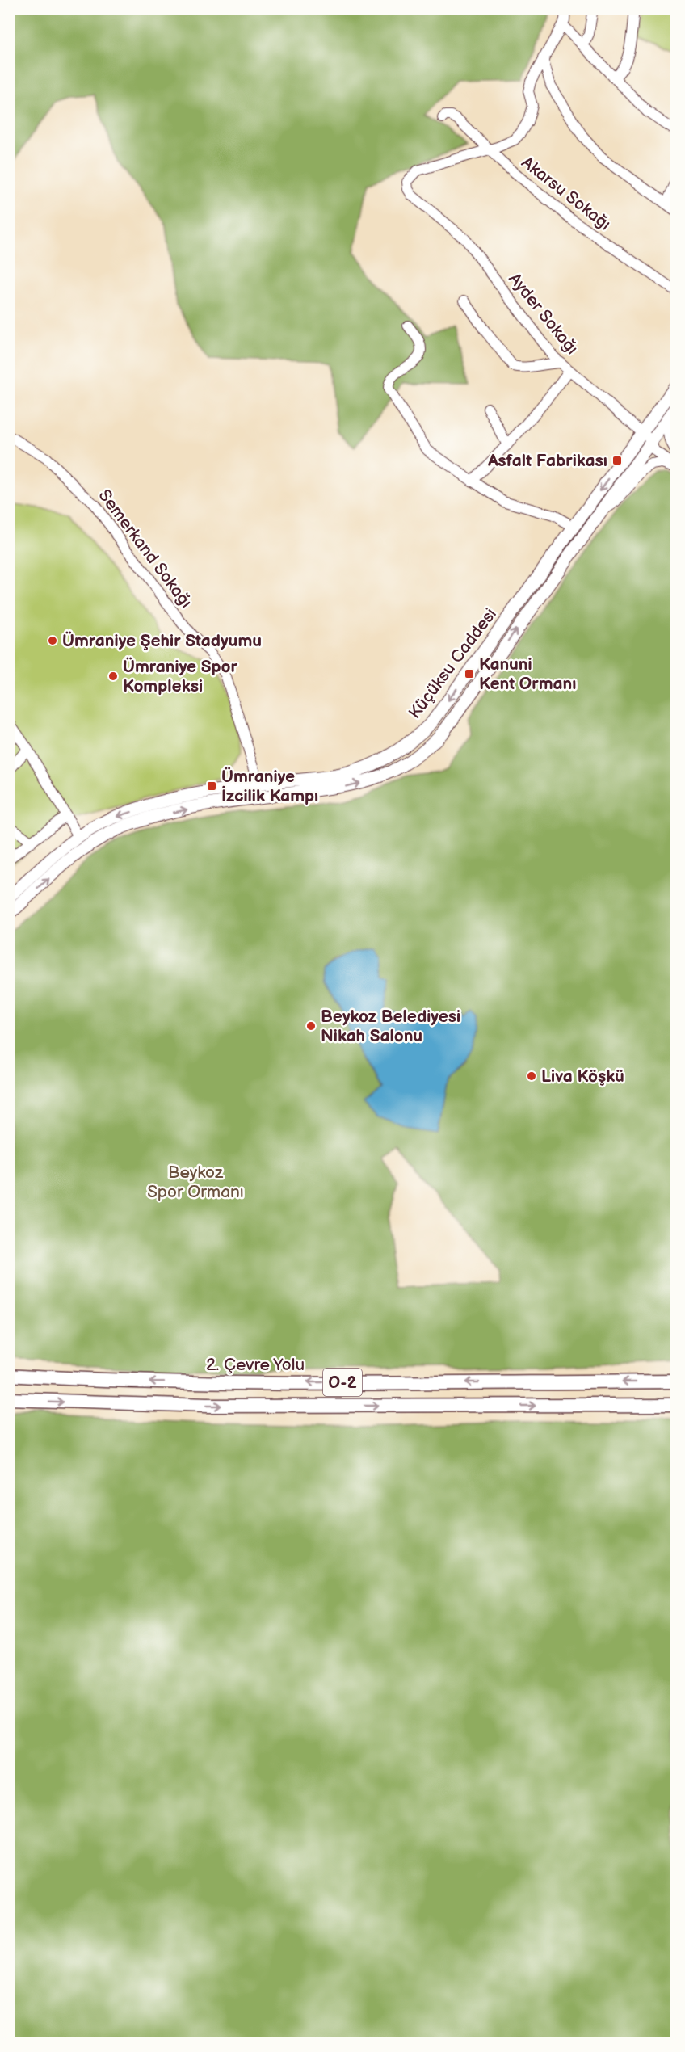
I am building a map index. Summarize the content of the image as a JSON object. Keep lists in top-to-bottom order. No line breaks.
{"streets":{"highway":["2. Çevre Yolu","O-2"],"main road":["Küçüksu Caddesi"],"street":["Akarsu Sokağı","Ayder Sokağı","Semerkand Sokağı"]},"crossings":[["Akarsu Sokağı","Ayder Sokağı"],["Ayder Sokağı","Küçüksu Caddesi"],["Semerkand Sokağı","Küçüksu Caddesi"]],"parks":["Beykoz Spor Ormanı"],"places":{"transit":["Asfalt Fabrikası","Kanuni Kent Ormanı","Ümraniye İzcilik Kampı"],"other":["Ümraniye Şehir Stadyumu","Ümraniye Spor Kompleksi","Beykoz Belediyesi Nikah Salonu","Liva Köşkü"]}}
